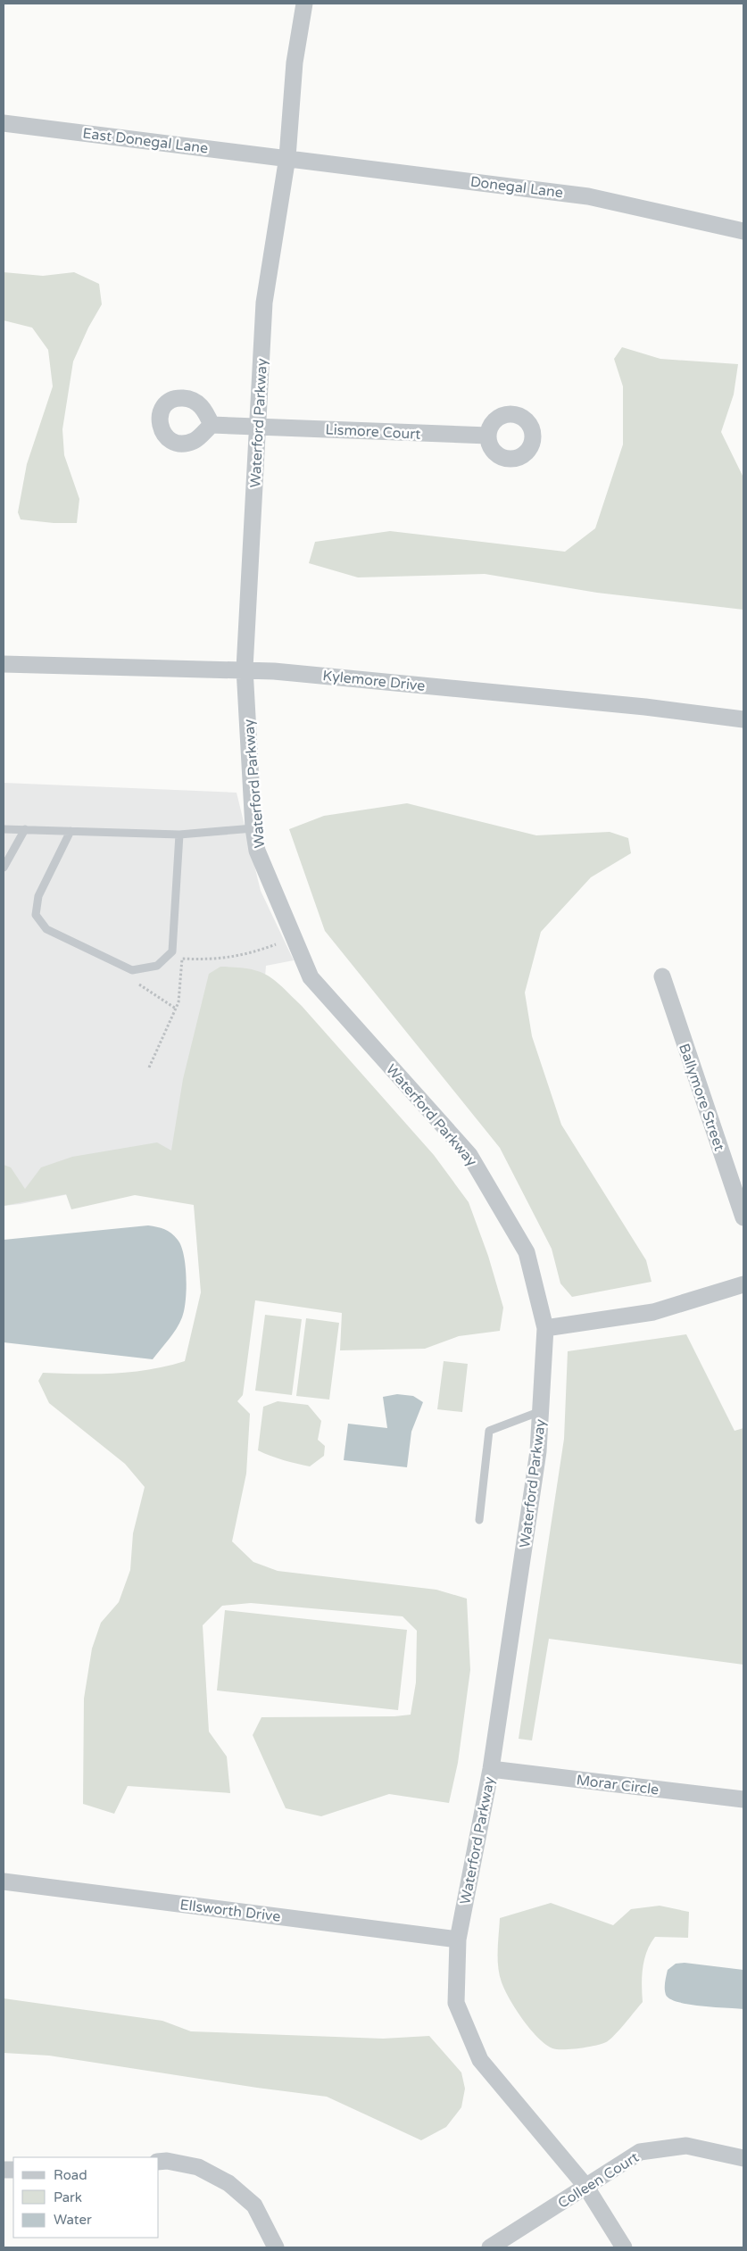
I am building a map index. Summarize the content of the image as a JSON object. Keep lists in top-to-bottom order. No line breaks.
{"streets":{"street":["East Donegal Lane","Donegal Lane","Waterford Parkway","Lismore Court","Kylemore Drive","Ballymore Street","Morar Circle","Ellsworth Drive","Colleen Court"]},"crossings":[["East Donegal Lane","Donegal Lane"],["East Donegal Lane","Waterford Parkway"],["Donegal Lane","Waterford Parkway"],["Waterford Parkway","Lismore Court"],["Waterford Parkway","Kylemore Drive"],["Waterford Parkway","Morar Circle"],["Waterford Parkway","Ellsworth Drive"],["Waterford Parkway","Colleen Court"]],"legend":["Road","Park","Water"]}
